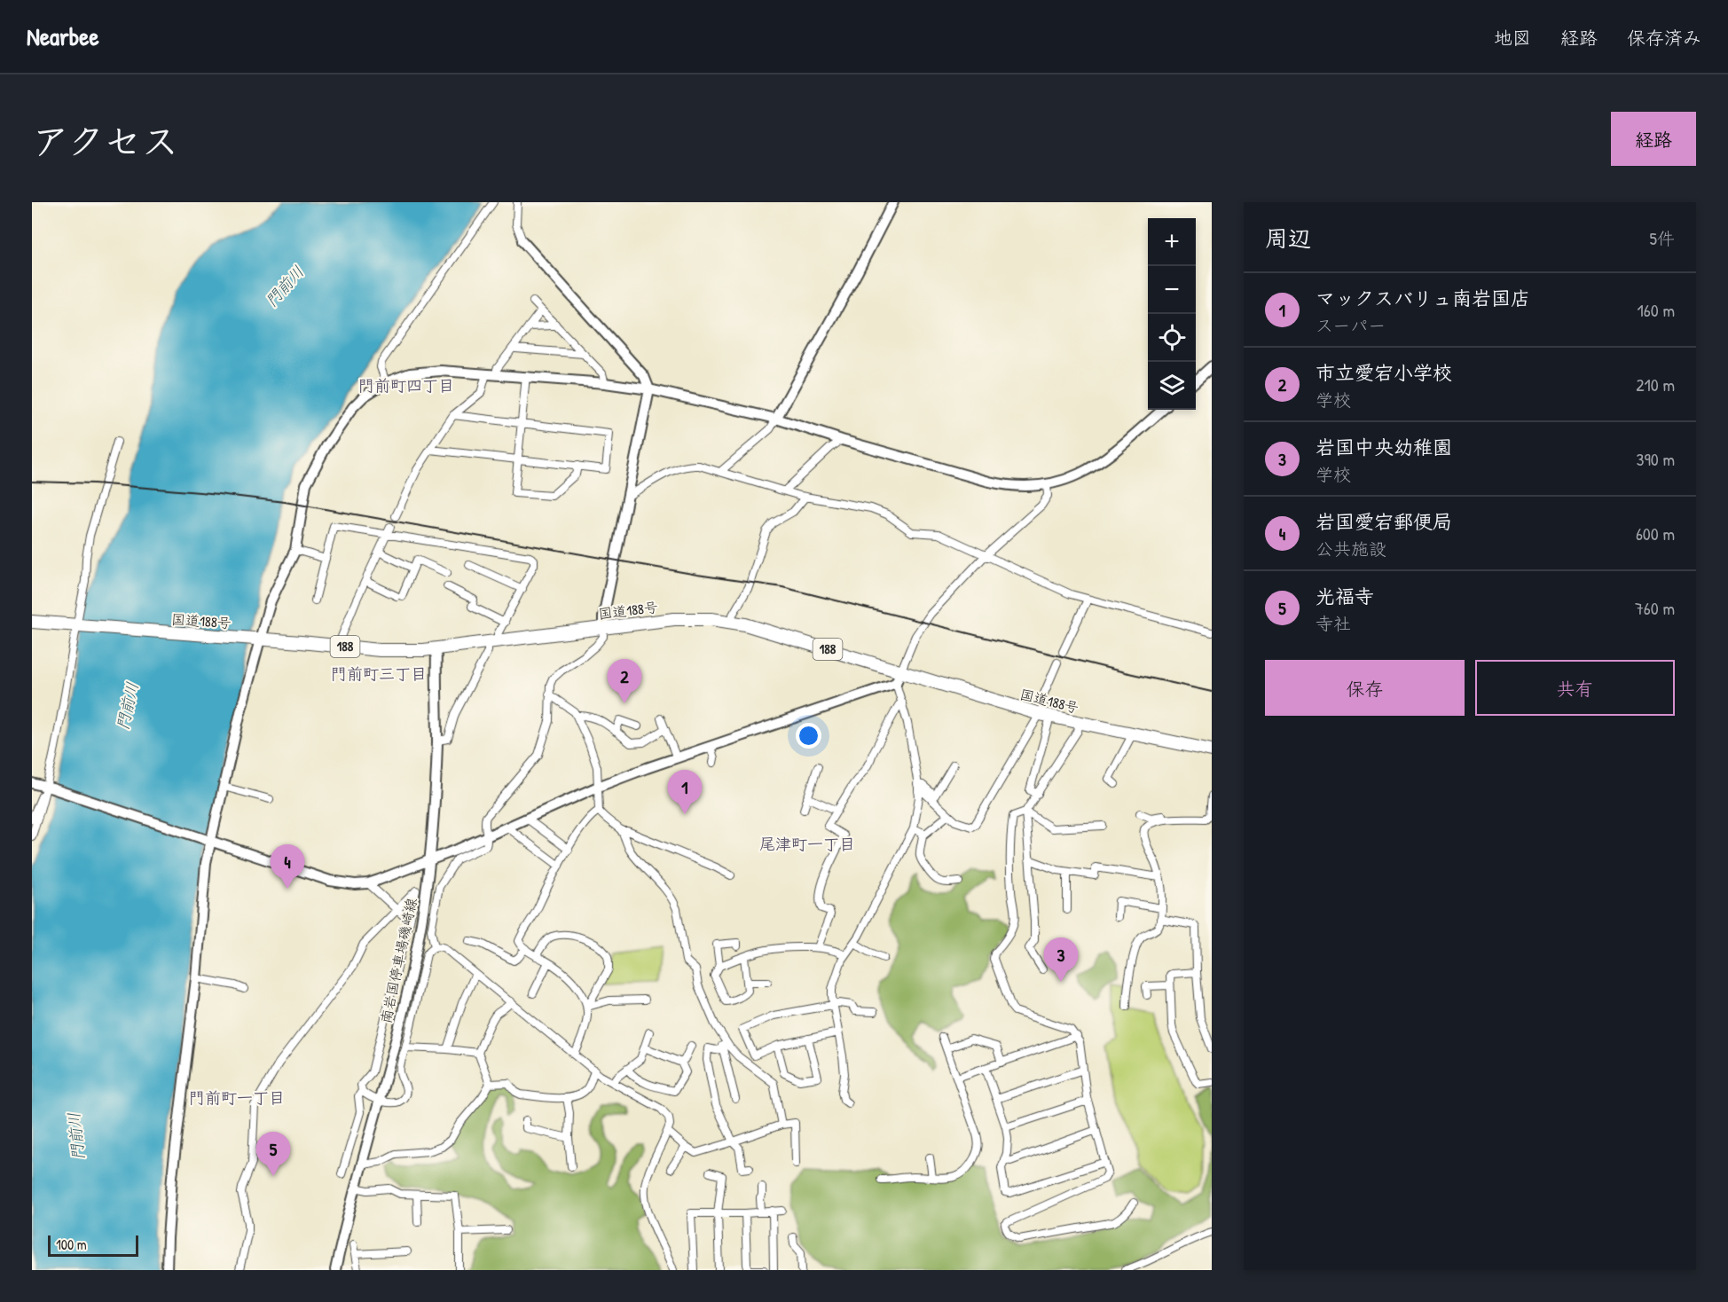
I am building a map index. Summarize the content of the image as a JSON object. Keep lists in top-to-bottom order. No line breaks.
{"streets":{"highway":["国道188号","188"],"street":["南岩国停車場磯崎線"]},"crossings":[["国道188号","南岩国停車場磯崎線"]],"districts":["門前町四丁目","門前町三丁目","尾津町一丁目","門前町一丁目"],"water":["門前川"],"scale_bar":"100 m","page":{"header":"Nearbee","nav":["地図","経路","保存済み"],"title":"アクセス","buttons":["経路",["保存","共有"]],"heading":["周辺","5件"],"map_buttons":["+","−"],"list":[{"mark":"1","name":"マックスバリュ南岩国店","note":"スーパー","value":"160 m"},{"mark":"2","name":"市立愛宕小学校","note":"学校","value":"210 m"},{"mark":"3","name":"岩国中央幼稚園","note":"学校","value":"390 m"},{"mark":"4","name":"岩国愛宕郵便局","note":"公共施設","value":"600 m"},{"mark":"5","name":"光福寺","note":"寺社","value":"760 m"}],"pins":["2","1","4","3","5"],"scale":"100 m"}}
